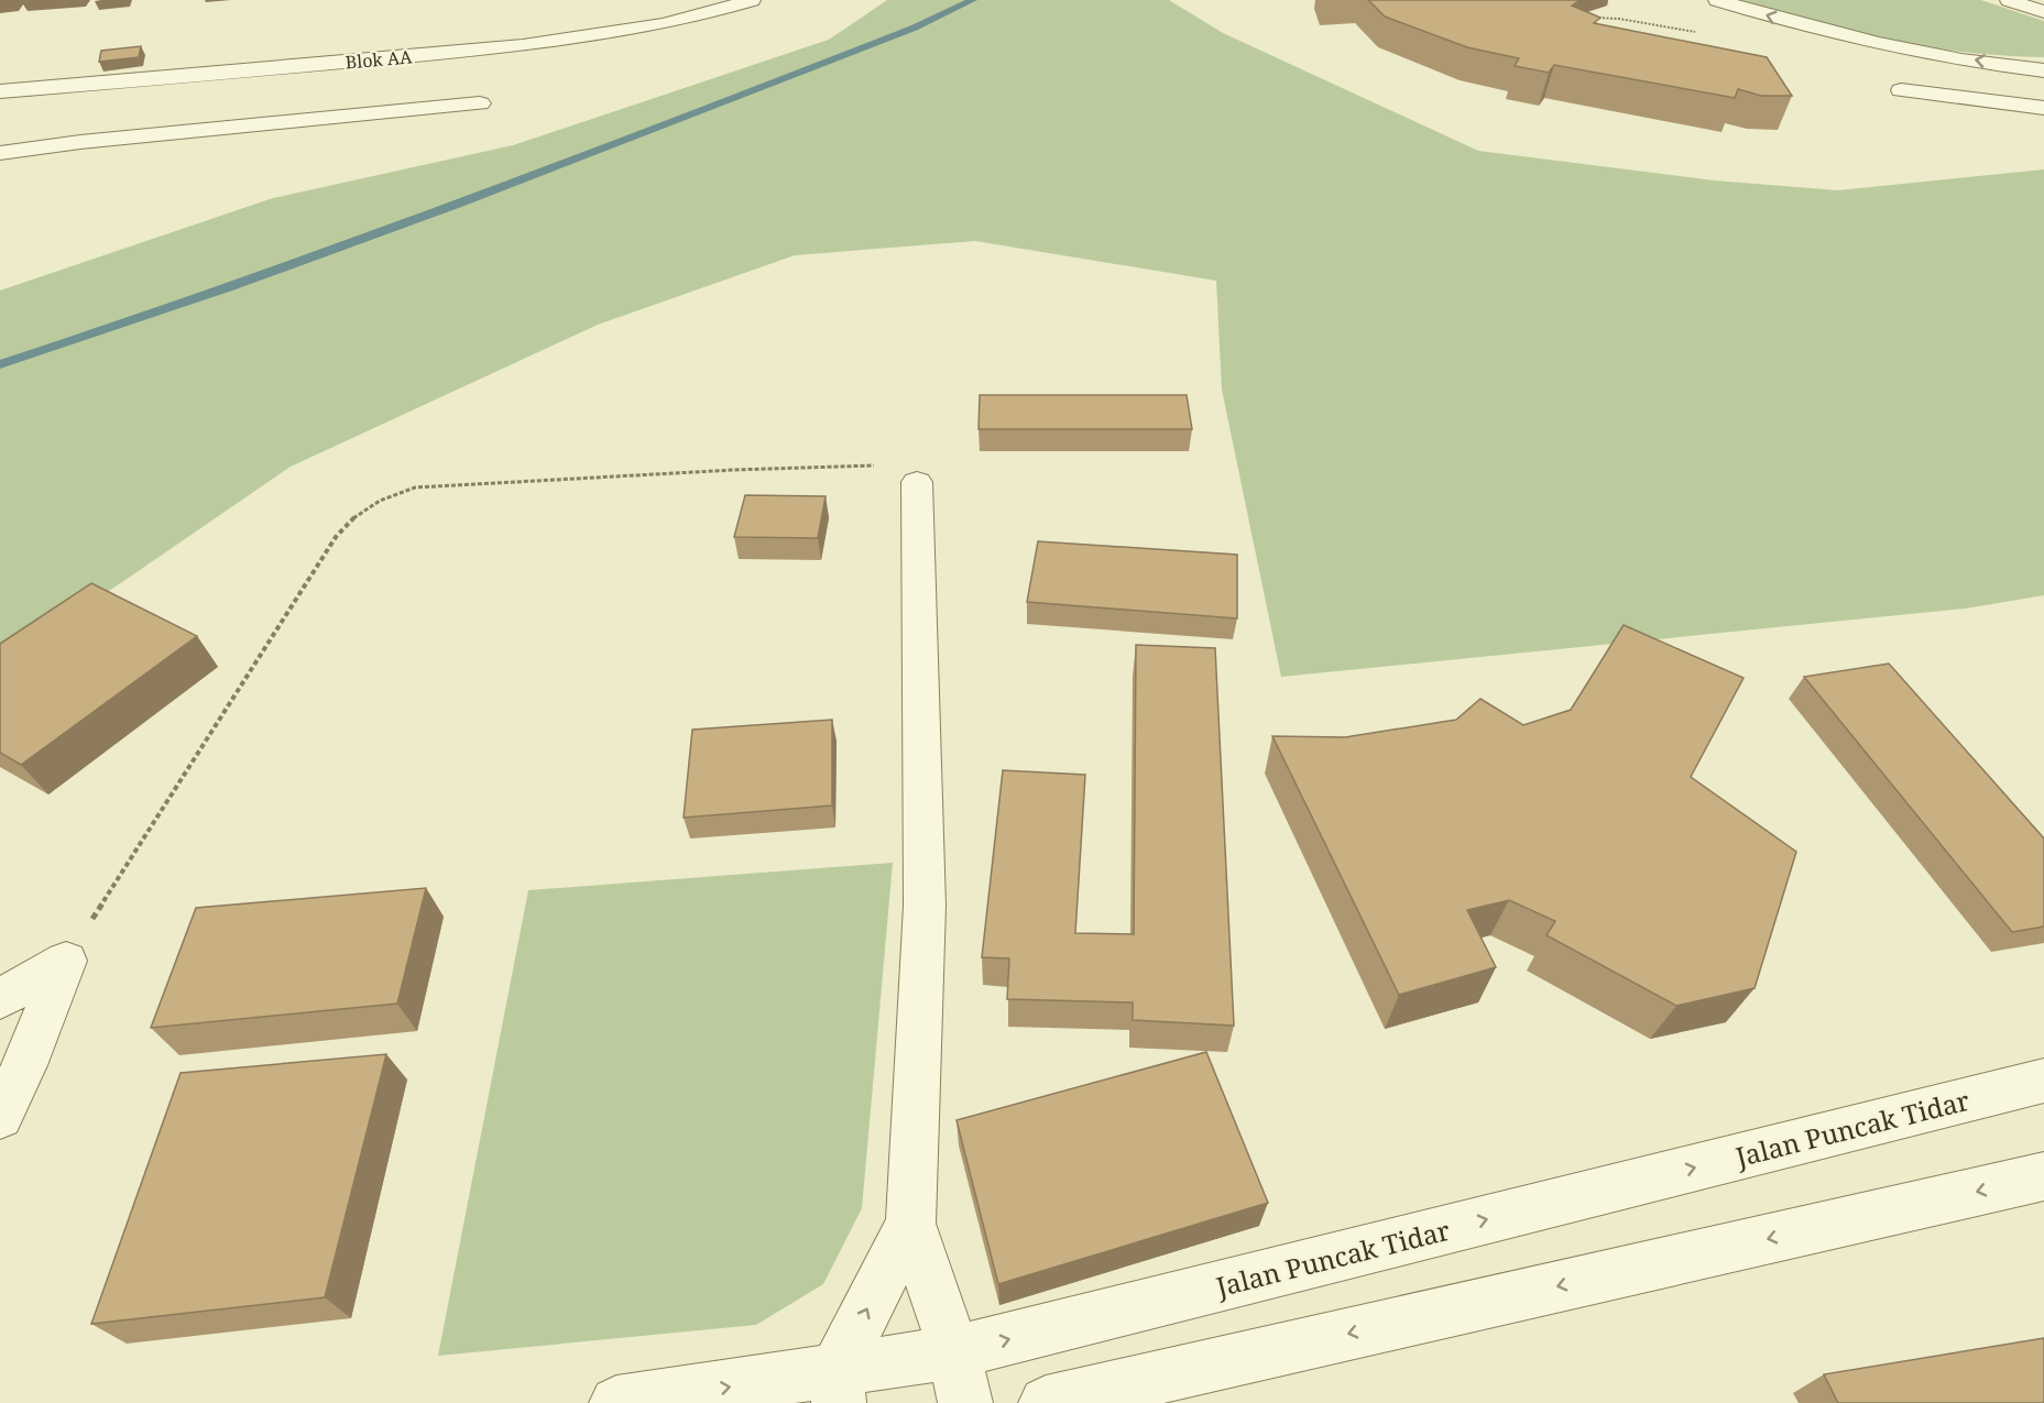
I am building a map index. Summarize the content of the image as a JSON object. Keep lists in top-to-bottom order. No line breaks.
{"streets":{"street":["Blok AA","Jalan Puncak Tidar"]}}
